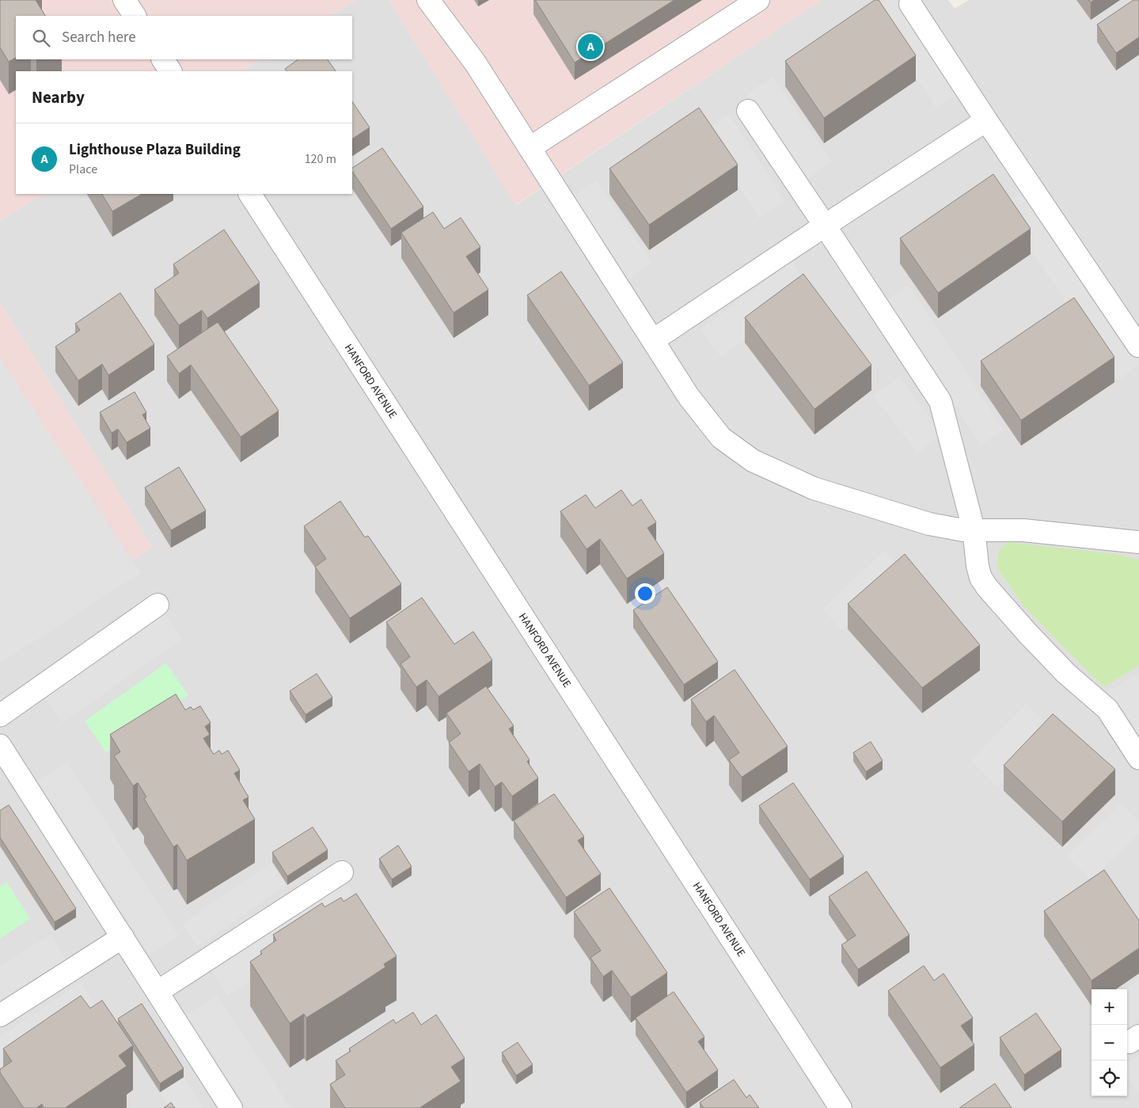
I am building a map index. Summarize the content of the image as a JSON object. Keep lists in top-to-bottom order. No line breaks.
{"streets":{"street":["HANFORD AVENUE"]},"page":{"search":"Search here","pins":"A","heading":"Nearby","list":[{"mark":"A","name":"Lighthouse Plaza Building","note":"Place","value":"120 m"}],"map_buttons":["+","−"]}}
